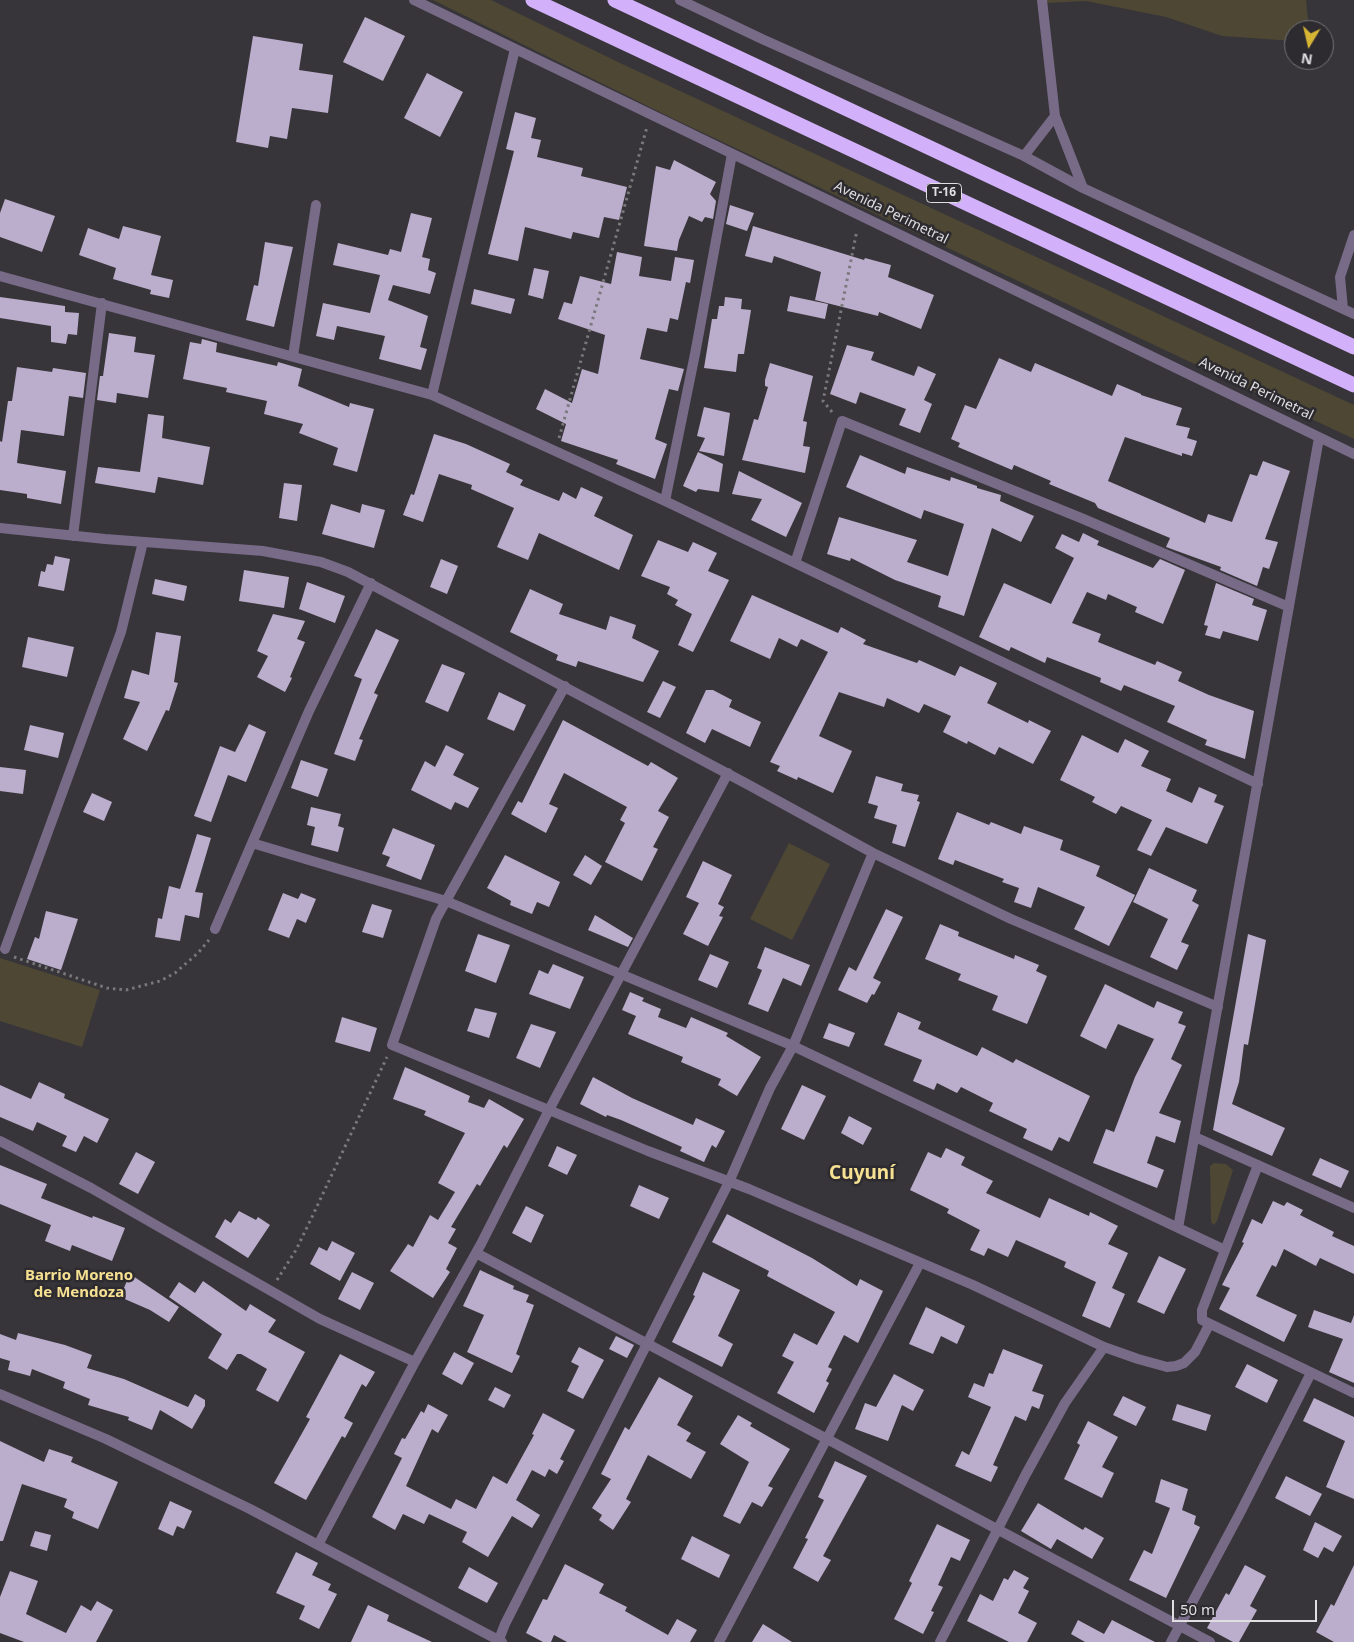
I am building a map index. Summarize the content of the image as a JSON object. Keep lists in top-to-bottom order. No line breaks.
{"streets":{"highway":["T-16"],"street":["Avenida Perimetral"]},"districts":["Cuyuní","Barrio Moreno de Mendoza"],"scale_bar":"50 m","north":"bottom"}
